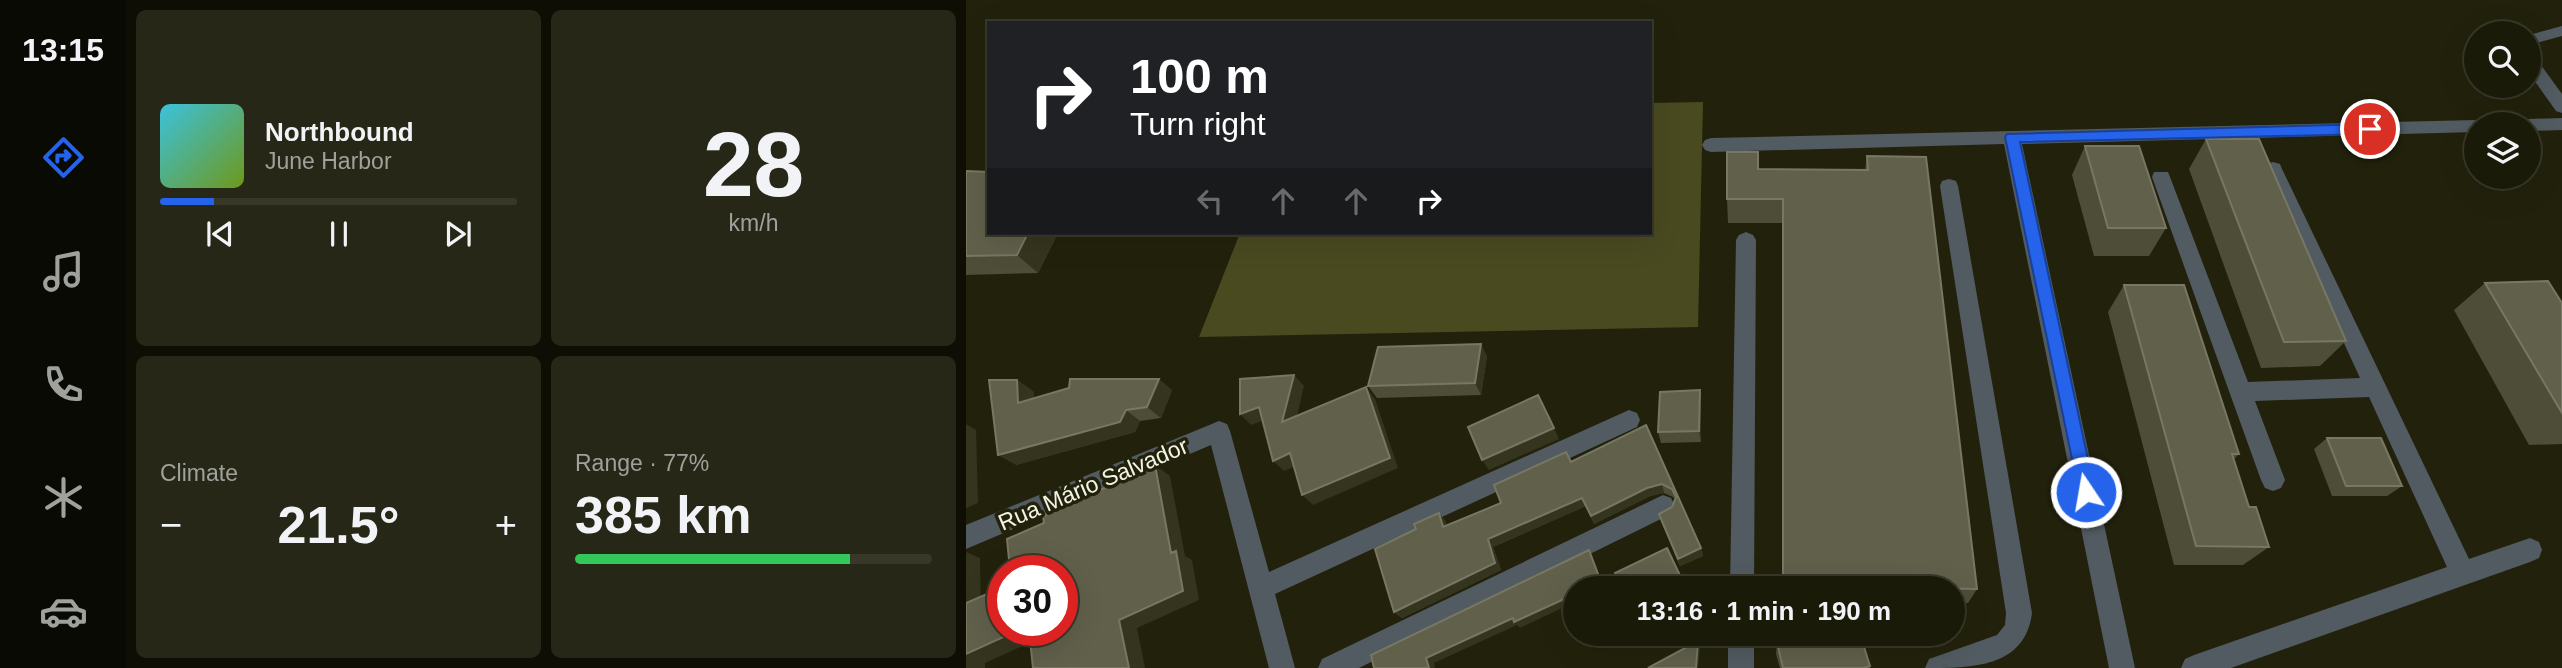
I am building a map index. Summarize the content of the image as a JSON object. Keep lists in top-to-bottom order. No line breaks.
{"streets":{"street":["Rua Mário Salvador"]},"page":{"tabs":"13:15","tile":[["28","km/h"],"Climate",["Range · 77%","385 km"]],"turn":["100 m","Turn right"],"song":["Northbound","June Harbor"],"heat":["−","21.5°","+"],"limit":"30","trip":"13:16 · 1 min · 190 m"}}
